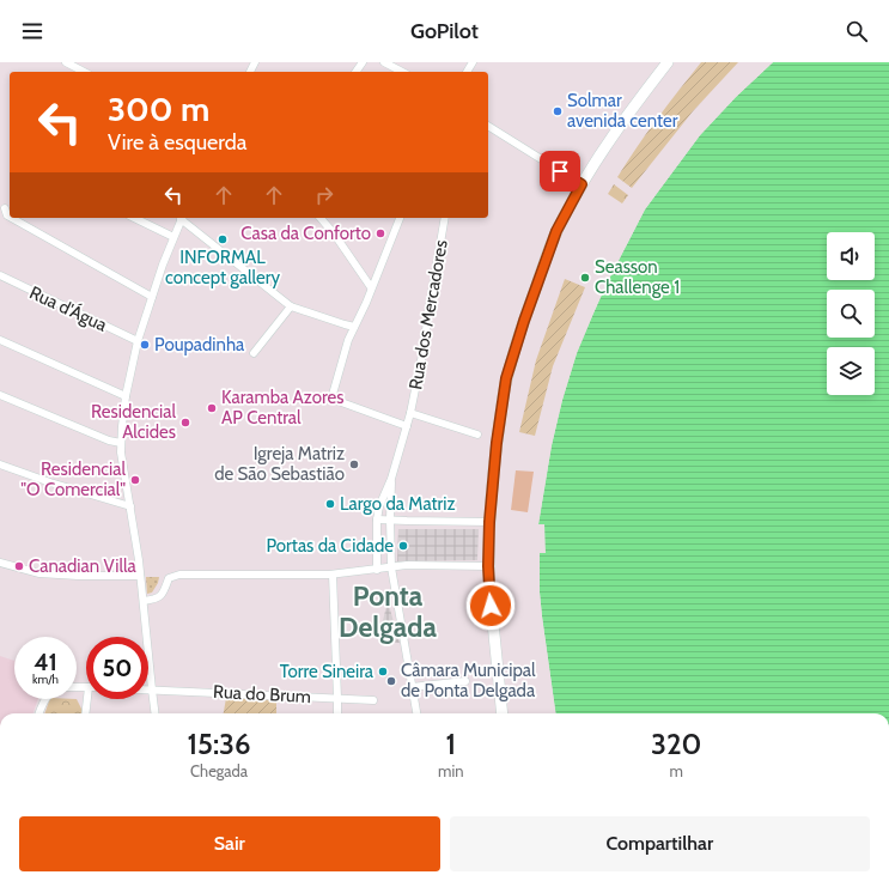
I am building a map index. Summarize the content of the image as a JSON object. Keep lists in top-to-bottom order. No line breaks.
{"streets":{"street":["Rua d'Água","Rua dos Mercadores","Rua do Brum"]},"districts":["Ponta Delgada"],"places":["Solmar avenida center","Casa da Conforto","INFORMAL concept gallery","Seasson Challenge 1","Poupadinha","Karamba Azores AP Central","Residencial Alcides","Igreja Matriz de São Sebastião","Residencial \"O Comercial\"","Largo da Matriz","Portas da Cidade","Canadian Villa","Torre Sineira","Câmara Municipal de Ponta Delgada"],"page":{"header":"GoPilot","turn":["300 m","Vire à esquerda"],"speed":"41 km/h","limit":"50","eta":["15:36","Chegada","1","min","320","m"],"buttons":["Sair","Compartilhar"]}}
